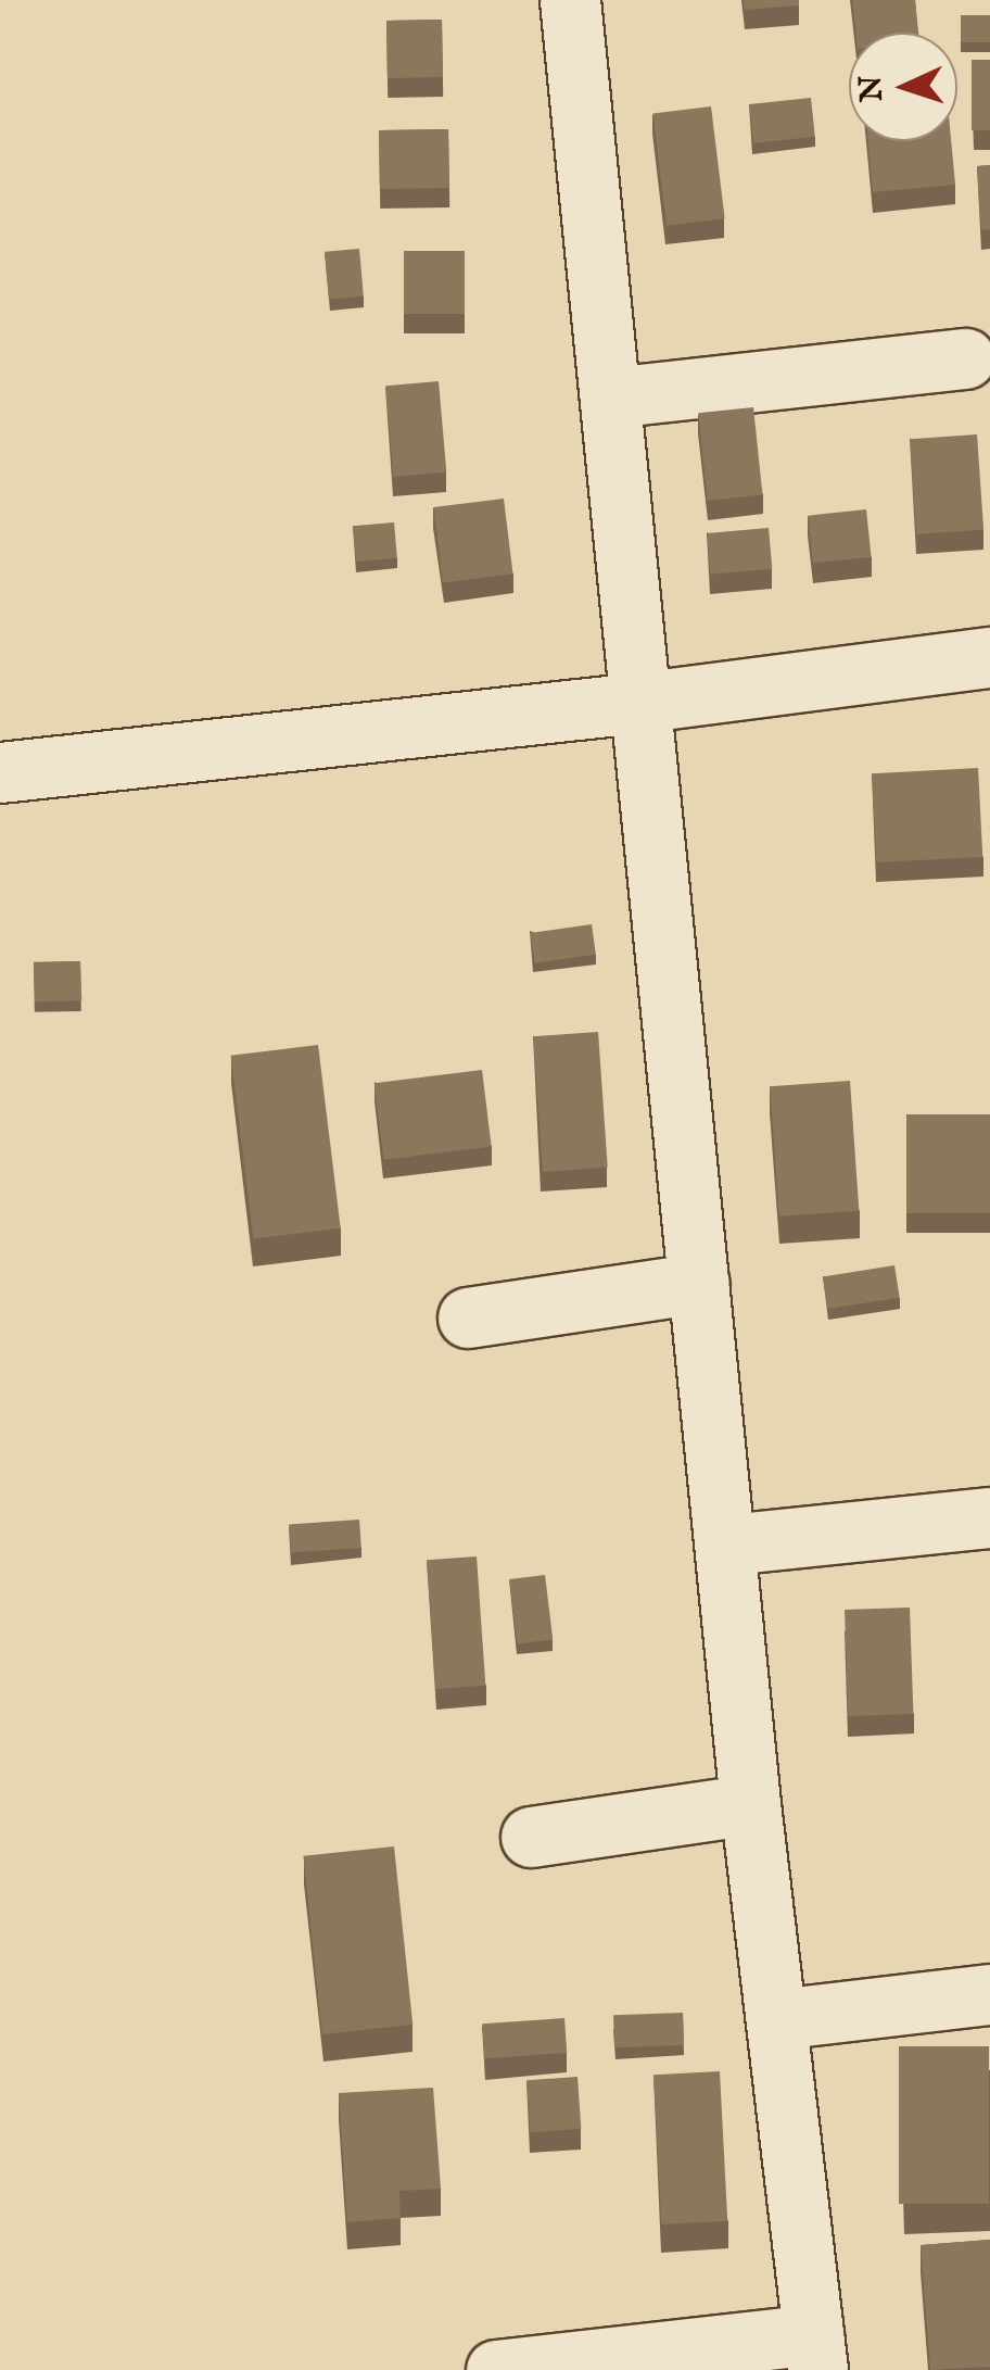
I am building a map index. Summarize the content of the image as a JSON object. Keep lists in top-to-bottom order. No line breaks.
{"north":"left"}
